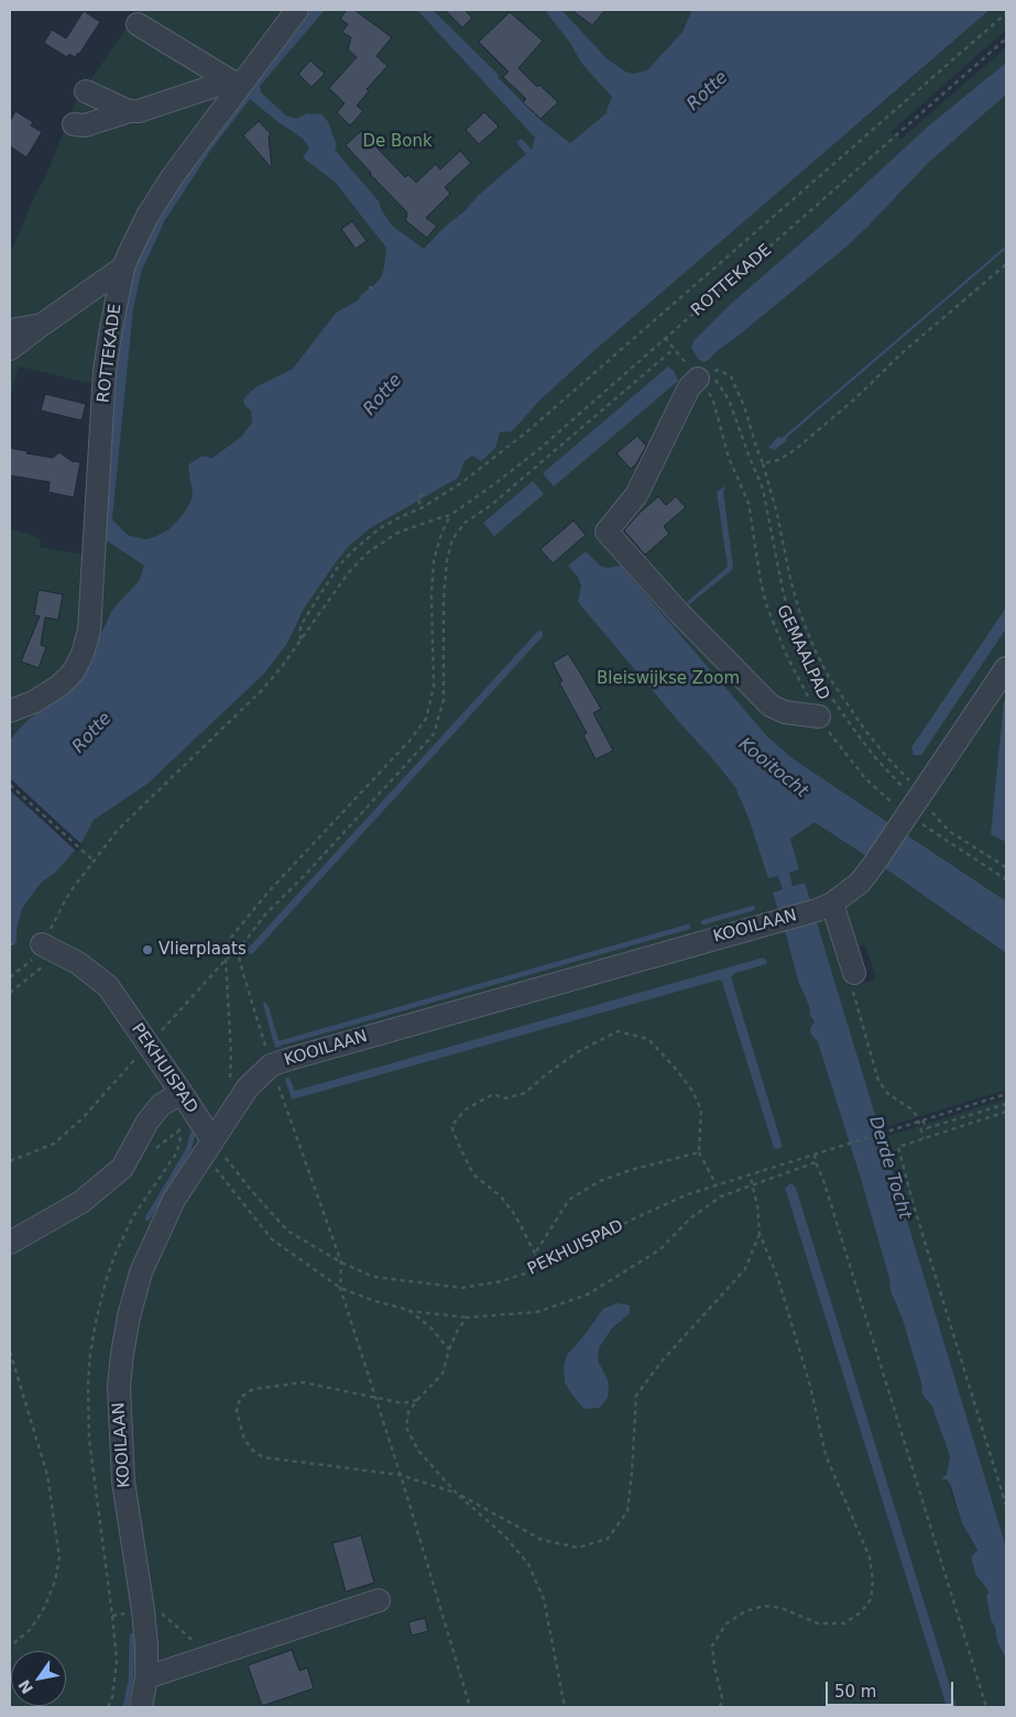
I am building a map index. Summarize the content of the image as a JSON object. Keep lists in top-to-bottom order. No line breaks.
{"streets":{"street":["ROTTEKADE","KOOILAAN","PEKHUISPAD"],"path":["GEMAALPAD"]},"crossings":[["ROTTEKADE","GEMAALPAD"],["GEMAALPAD","KOOILAAN"],["KOOILAAN","PEKHUISPAD"]],"water":["Rotte","Kooitocht","Derde Tocht"],"parks":["De Bonk","Bleiswijkse Zoom"],"places":["Vlierplaats"],"scale_bar":"50 m","north":"bottom left"}
